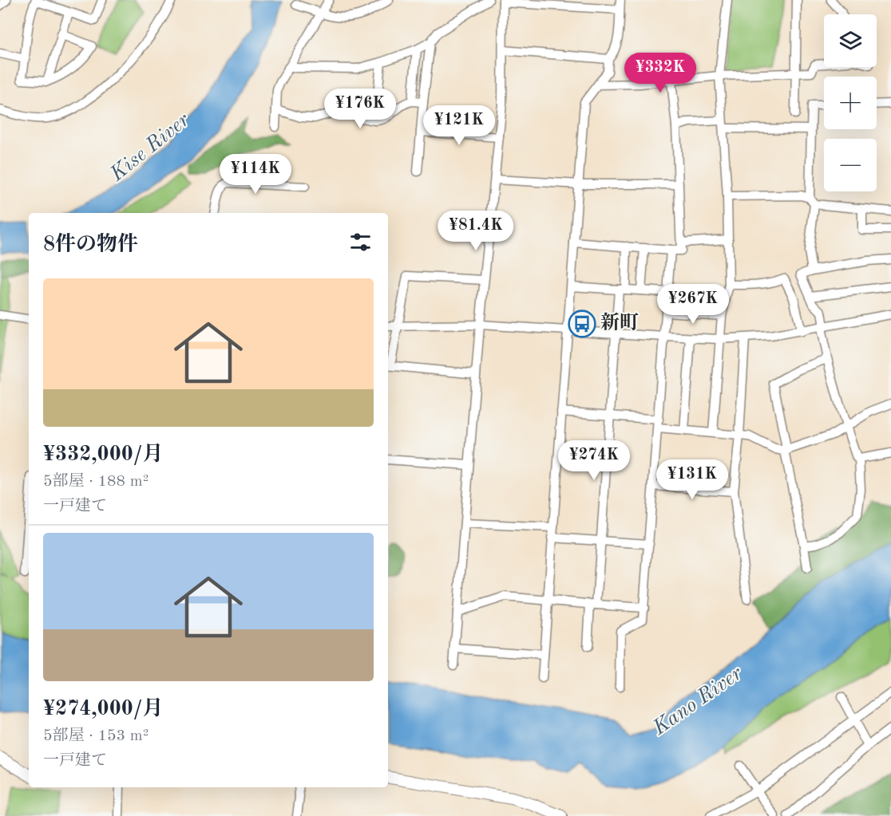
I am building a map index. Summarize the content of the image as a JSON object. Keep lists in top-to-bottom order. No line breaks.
{"water":["Kise River","Kano River"],"places":{"bus stop":["新町"]},"page":{"map_buttons":["+","−"],"price":["¥332K","¥176K","¥121K","¥114K","¥81.4K","¥267K","¥274K","¥131K"],"heading":"8件の物件","list":[{"name":"¥332,000/月","note":"5部屋 · 188 m² · 一戸建て"},{"name":"¥274,000/月","note":"5部屋 · 153 m² · 一戸建て"}]}}
